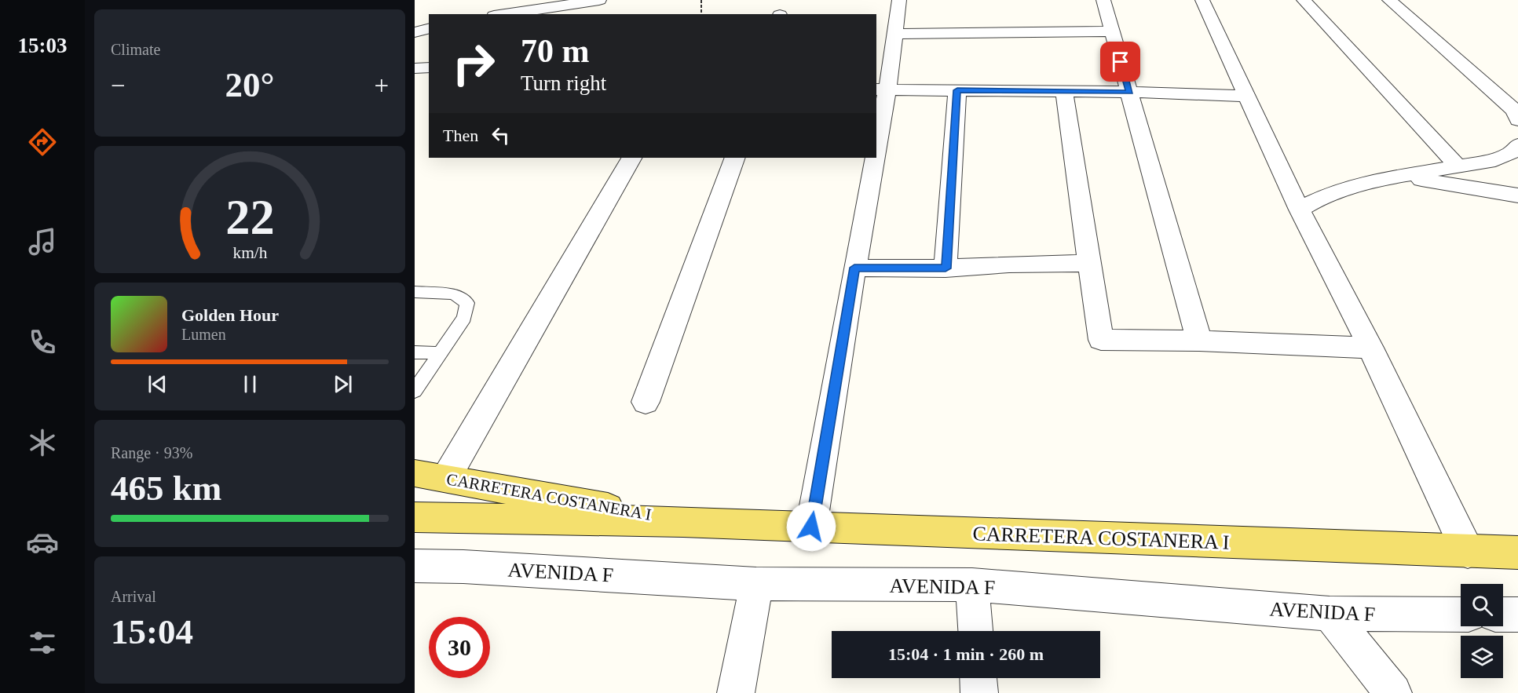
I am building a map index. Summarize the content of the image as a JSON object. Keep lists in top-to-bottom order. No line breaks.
{"streets":{"main road":["CARRETERA COSTANERA I"],"street":["AVENIDA F"]},"page":{"tabs":"15:03","tile":["Climate",["Range · 93%","465 km"],["Arrival","15:04"]],"turn":["70 m","Turn right"],"heat":["−","20°","+"],"then":"Then","song":["Golden Hour","Lumen"],"limit":"30","trip":"15:04 · 1 min · 260 m","gauge":["22","km/h"]}}
